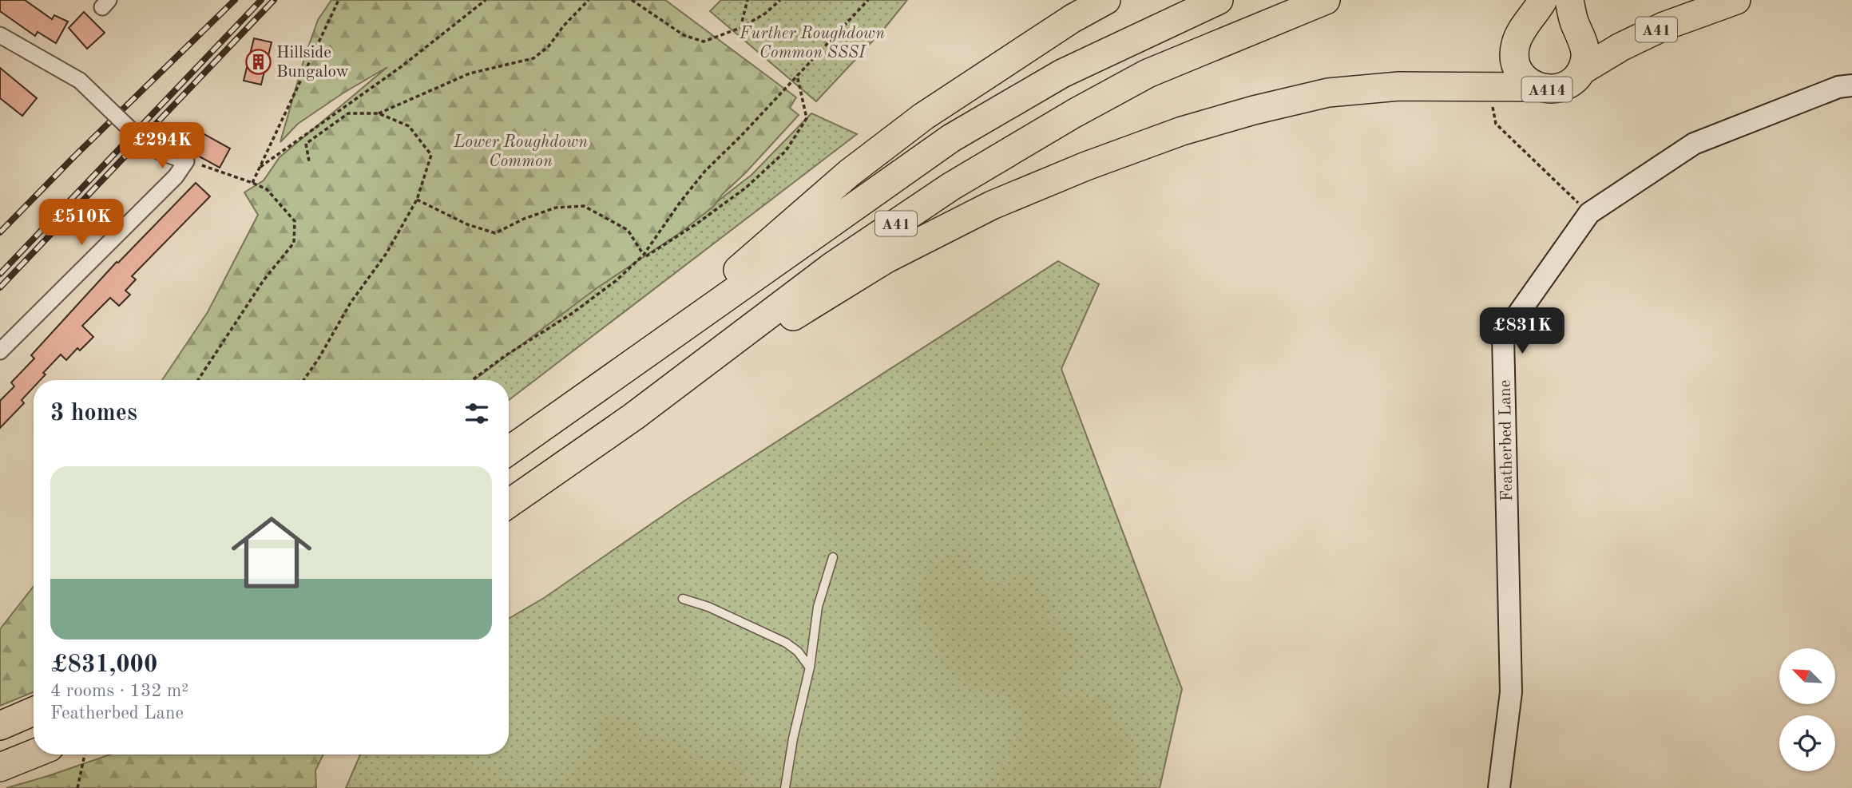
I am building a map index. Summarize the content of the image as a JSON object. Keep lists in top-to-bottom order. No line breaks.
{"streets":{"highway":["A41","A414"],"street":["Featherbed Lane"]},"crossings":[["A41","A414"]],"parks":["Further Roughdown Common SSSI","Lower Roughdown Common"],"places":{"building":["Hillside Bungalow"]},"north":"top left","page":{"price":["£294K","£510K","£831K"],"heading":"3 homes","list":[{"name":"£831,000","note":"4 rooms · 132 m² · Featherbed Lane"}]}}
